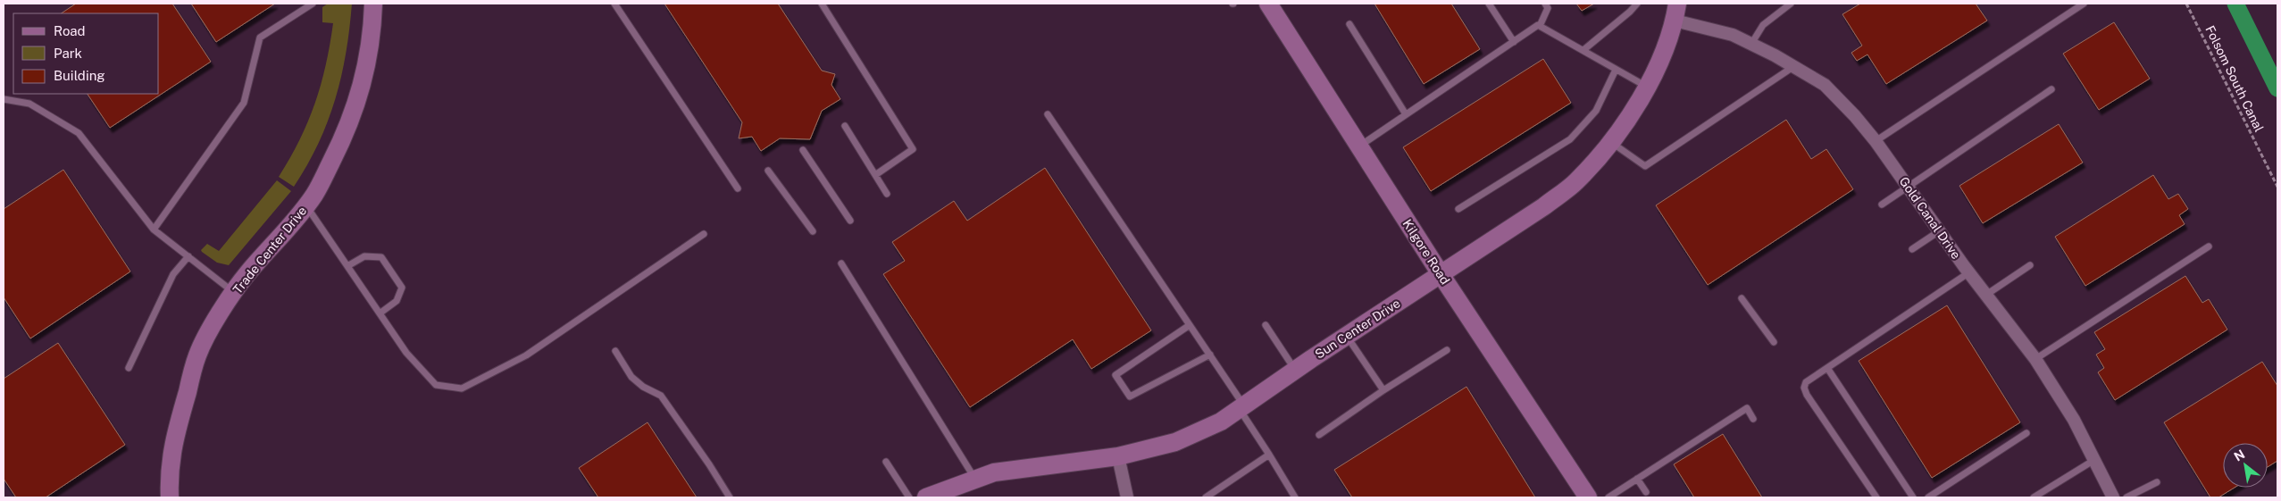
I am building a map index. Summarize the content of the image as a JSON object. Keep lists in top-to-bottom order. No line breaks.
{"streets":{"street":["Gold Canal Drive","Trade Center Drive","Kilgore Road","Sun Center Drive"],"path":["Folsom South Canal"]},"crossings":[["Gold Canal Drive","Sun Center Drive"],["Kilgore Road","Sun Center Drive"]],"legend":["Road","Park","Building"],"north":"top left"}
